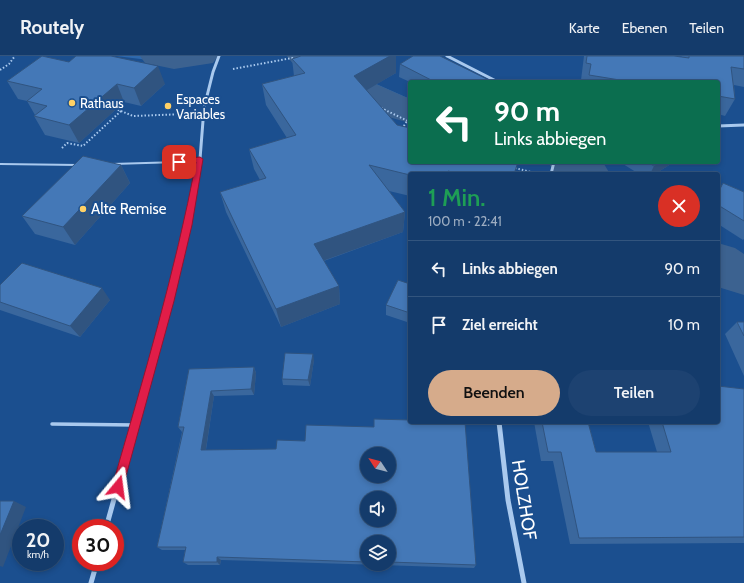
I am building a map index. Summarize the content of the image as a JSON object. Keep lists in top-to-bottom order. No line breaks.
{"streets":{"street":["HOLZHOF"]},"places":["Rathaus","Espaces Variables","Alte Remise"],"north":"top left","page":{"header":"Routely","nav":["Karte","Ebenen","Teilen"],"turn":["90 m","Links abbiegen"],"heading":["1 Min.","100 m · 22:41"],"list":[{"name":"Links abbiegen","value":"90 m"},{"name":"Ziel erreicht","value":"10 m"}],"buttons":["Beenden","Teilen"],"speed":"20 km/h","limit":"30"}}
